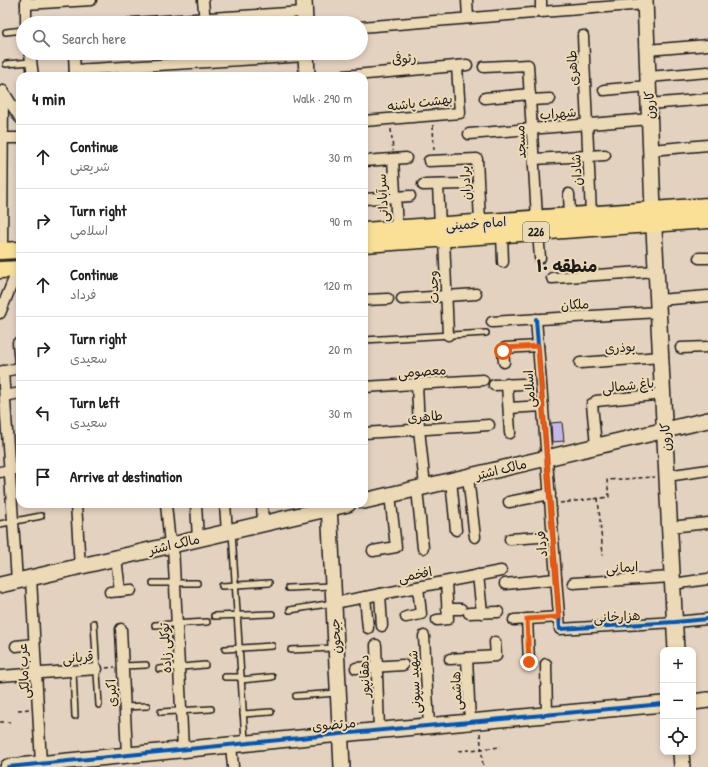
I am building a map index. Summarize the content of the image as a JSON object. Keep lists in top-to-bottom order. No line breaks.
{"streets":{"main road":["کارون","امام خمینی","226","مالک اشتر","جیحون","مرتضوی"],"street":["رئوفی","طاهری","بهشت پاشنه","شهراب","مسجد","شادان","برادران","سرآبادانی","وحدت","ملکان","بوذری","معصومی","باغ شمالی","اسلامی","فرداد","ایمانی","افخمی","هزارخانی","توکلی زاده","قربانی","عرب مالکی","دهقانپور","شهید سپونی","هاشمی","اکبری"]},"crossings":[["رئوفی","بهشت پاشنه"],["طاهری","شهراب"],["طاهری","شادان"],["بهشت پاشنه","سرآبادانی"],["کارون","شهراب"],["کارون","امام خمینی"],["کارون","ملکان"],["کارون","بوذری"],["کارون","باغ شمالی"],["کارون","مالک اشتر"],["کارون","ایمانی"],["کارون","هزارخانی"],["شهراب","مسجد"],["شهراب","شادان"],["مسجد","امام خمینی"],["شادان","امام خمینی"],["برادران","امام خمینی"],["سرآبادانی","امام خمینی"],["امام خمینی","وحدت"],["ملکان","اسلامی"],["باغ شمالی","مالک اشتر"],["اسلامی","مالک اشتر"],["اسلامی","فرداد"],["مالک اشتر","فرداد"],["مالک اشتر","توکلی زاده"],["مالک اشتر","عرب مالکی"],["فرداد","هزارخانی"],["افخمی","جیحون"],["جیحون","مرتضوی"],["توکلی زاده","مرتضوی"],["قربانی","عرب مالکی"],["قربانی","اکبری"],["عرب مالکی","مرتضوی"],["دهقانپور","مرتضوی"],["شهید سپونی","مرتضوی"],["هاشمی","مرتضوی"],["اکبری","مرتضوی"]],"districts":["منطقه ۱۰"],"page":{"search":"Search here","heading":["4 min","Walk · 290 m"],"list":[["Continue","شریعنی","30 m"],["Turn right","اسلامی","90 m"],["Continue","فرداد","120 m"],["Turn right","سعیدی","20 m"],["Turn left","سعیدی","30 m"],"Arrive at destination"],"map_buttons":["+","−"]}}
